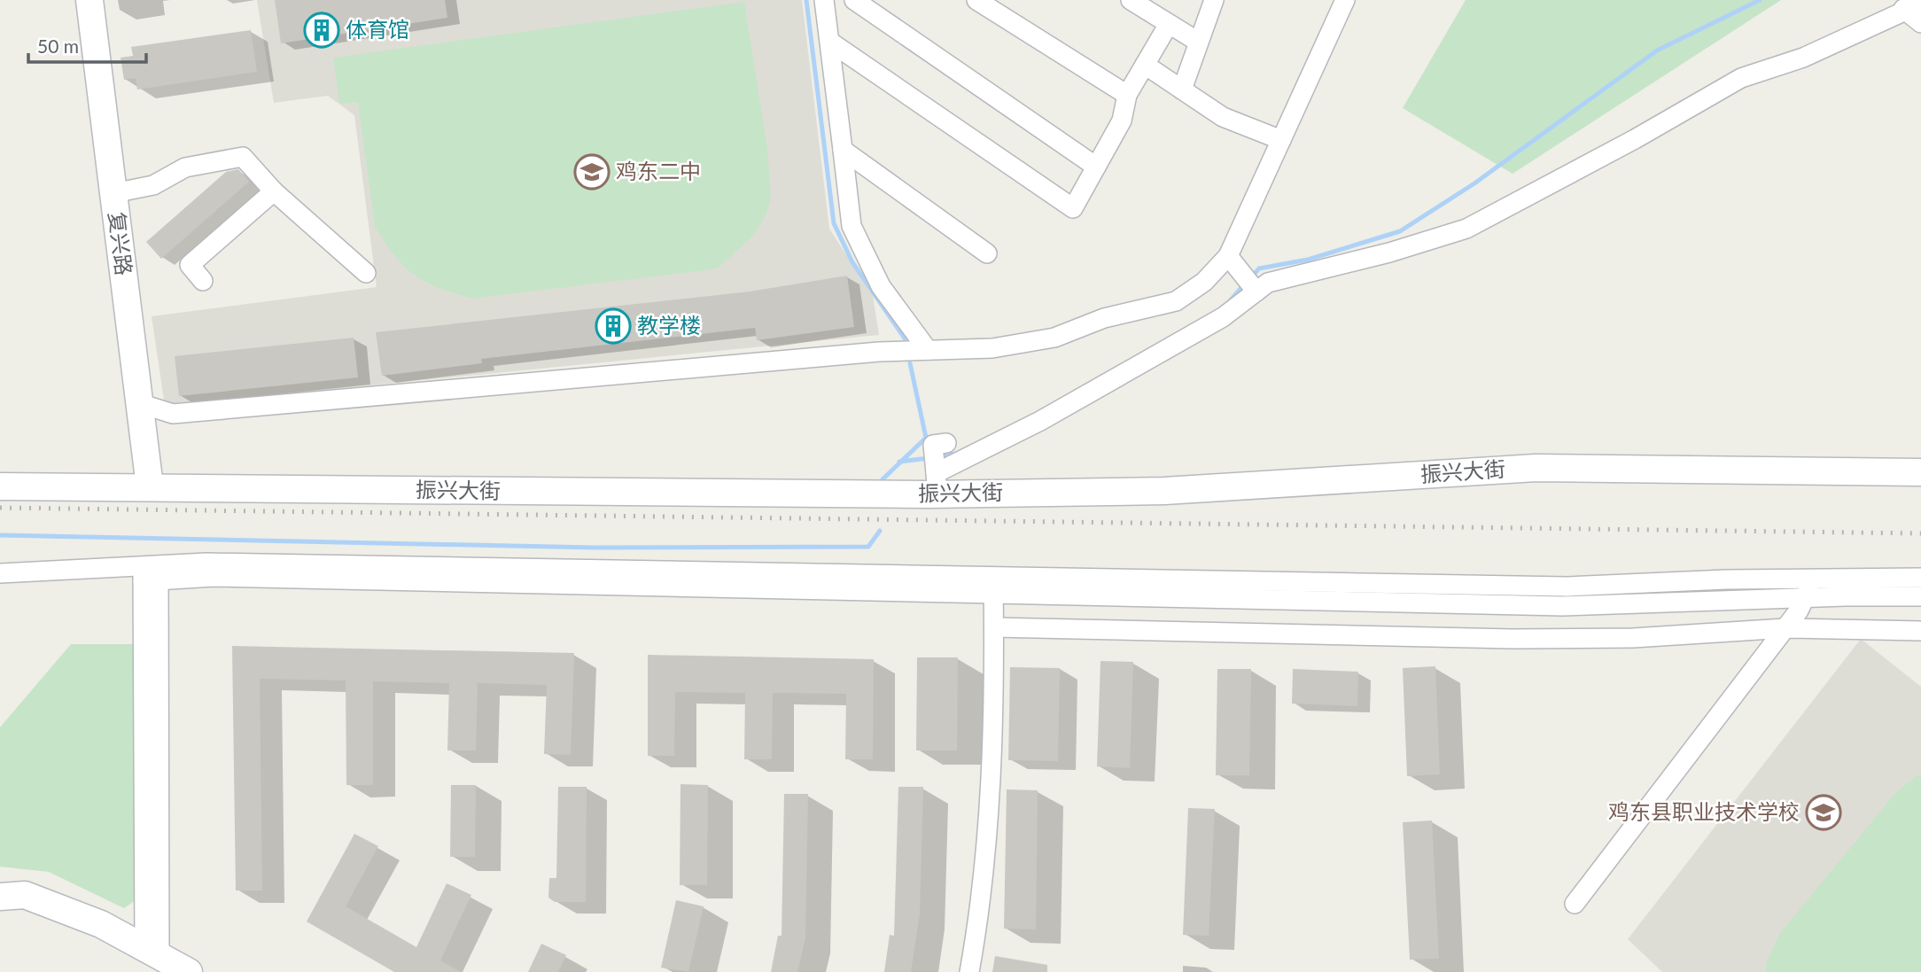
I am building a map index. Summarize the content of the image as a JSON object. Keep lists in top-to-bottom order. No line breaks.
{"streets":{"street":["复兴路","振兴大街"]},"crossings":[["复兴路","振兴大街"]],"places":{"building":["体育馆","教学楼"],"school or university":["鸡东二中","鸡东县职业技术学校"]},"scale_bar":"50 m"}
